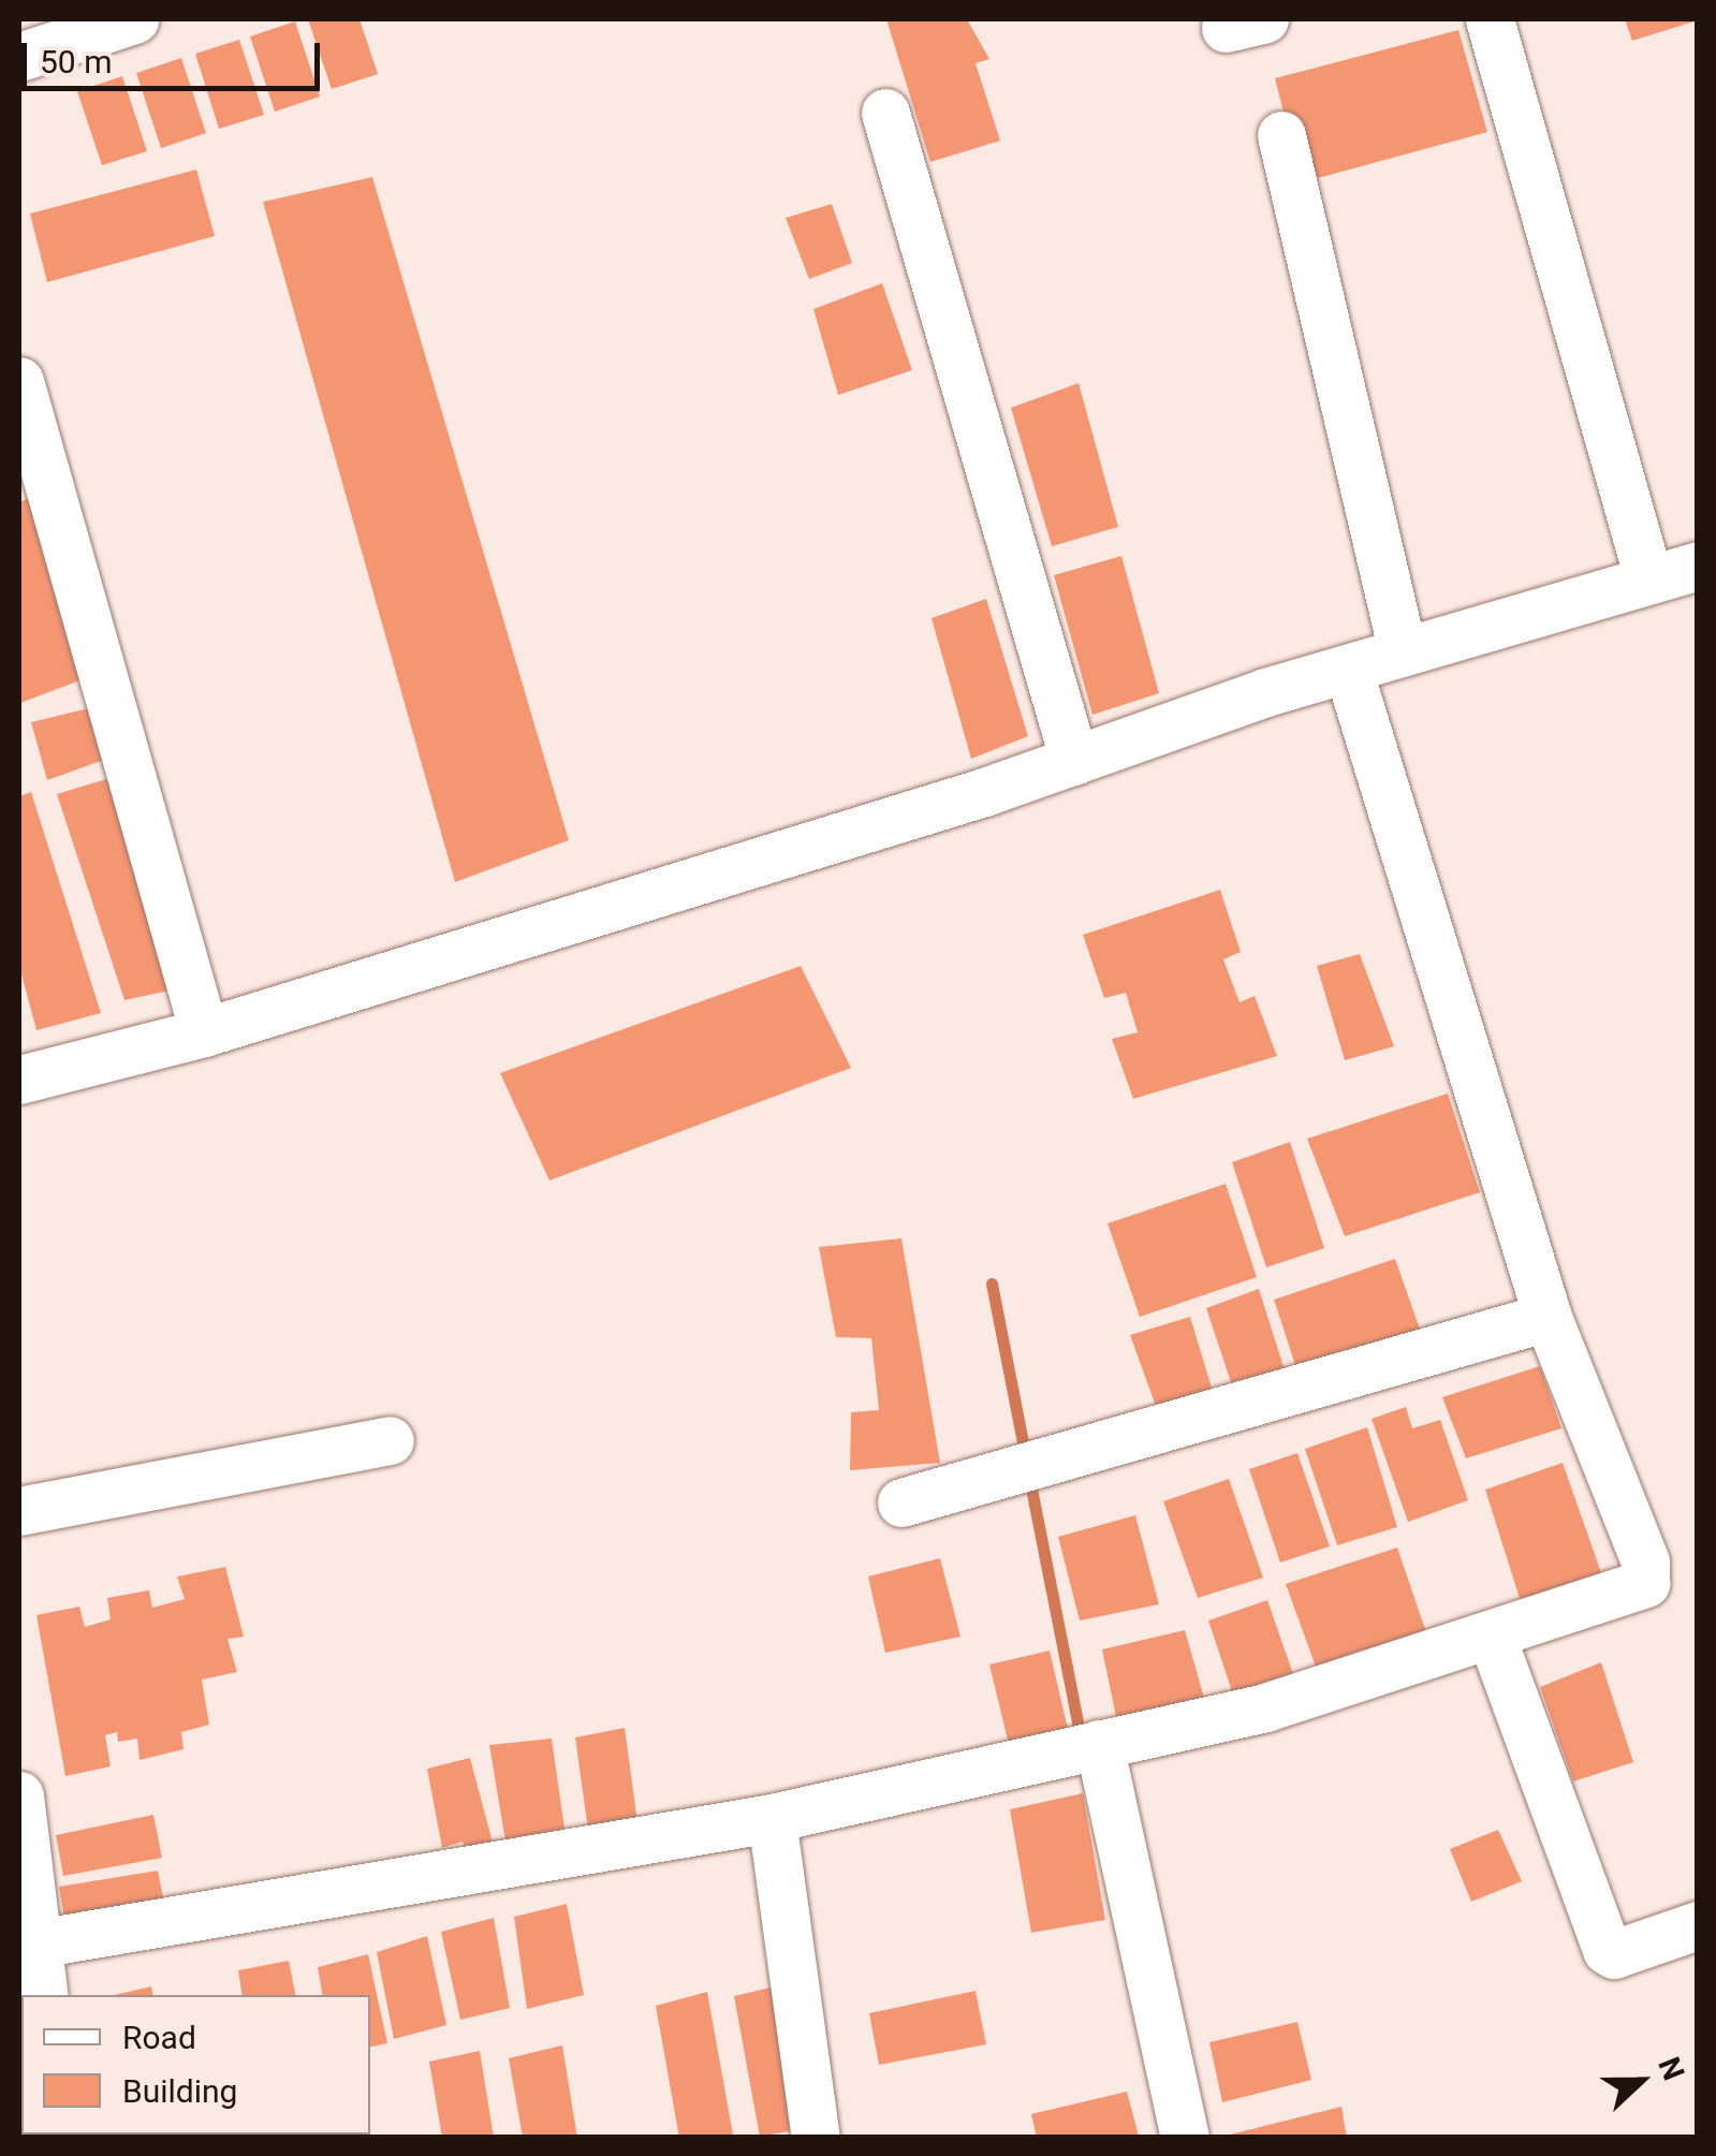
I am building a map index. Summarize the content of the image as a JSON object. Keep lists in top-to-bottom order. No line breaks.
{"legend":["Road","Building"],"scale_bar":"50 m","north":"right"}
